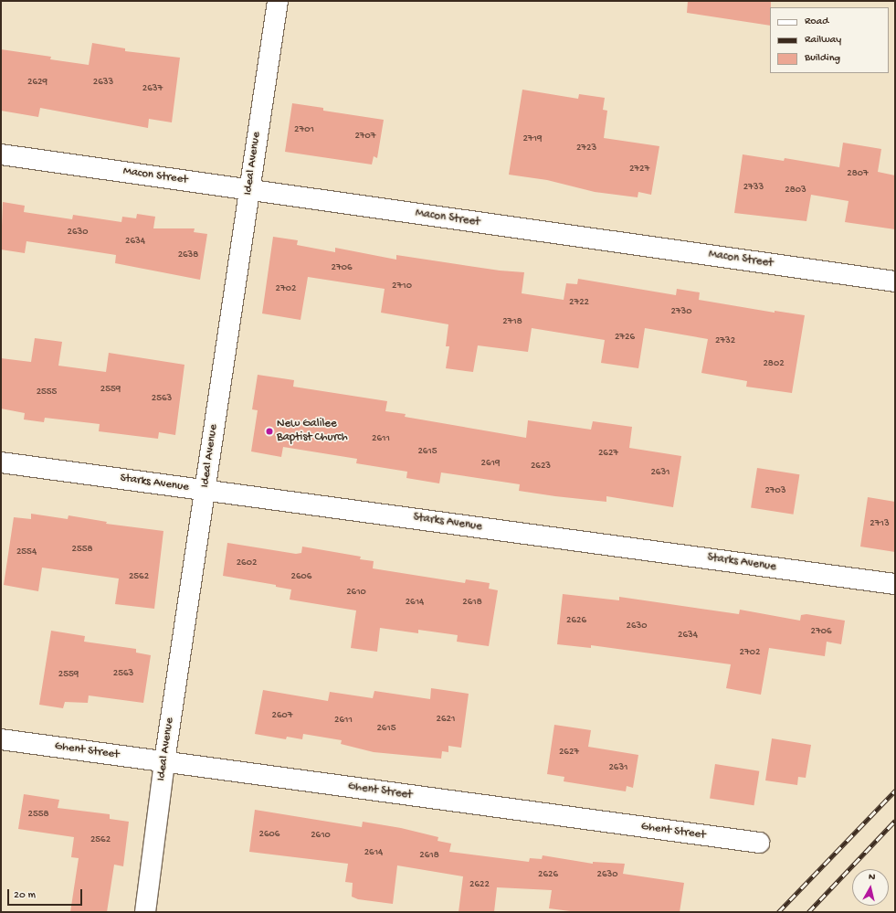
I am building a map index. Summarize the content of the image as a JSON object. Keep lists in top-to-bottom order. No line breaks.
{"streets":{"street":["Ideal Avenue","Macon Street","Starks Avenue","Ghent Street"]},"crossings":[["Ideal Avenue","Macon Street"],["Ideal Avenue","Starks Avenue"],["Ideal Avenue","Ghent Street"]],"places":["New Galilee Baptist Church"],"house_numbers":["2629","2633","2637","2701","2707","2719","2723","2727","2807","2733","2803","2630","2634","2638","2706","2710","2702","2722","2730","2718","2726","2732","2802","2559","2555","2563","2611","2615","2627","2619","2623","2631","2703","2713","2558","2554","2602","2562","2606","2610","2614","2618","2626","2630","2706","2634","2702","2563","2559","2607","2621","2611","2615","2627","2631","2558","2606","2610","2562","2614","2618","2626","2630","2622"],"legend":["Road","Railway","Building"],"scale_bar":"20 m","north":"top"}
